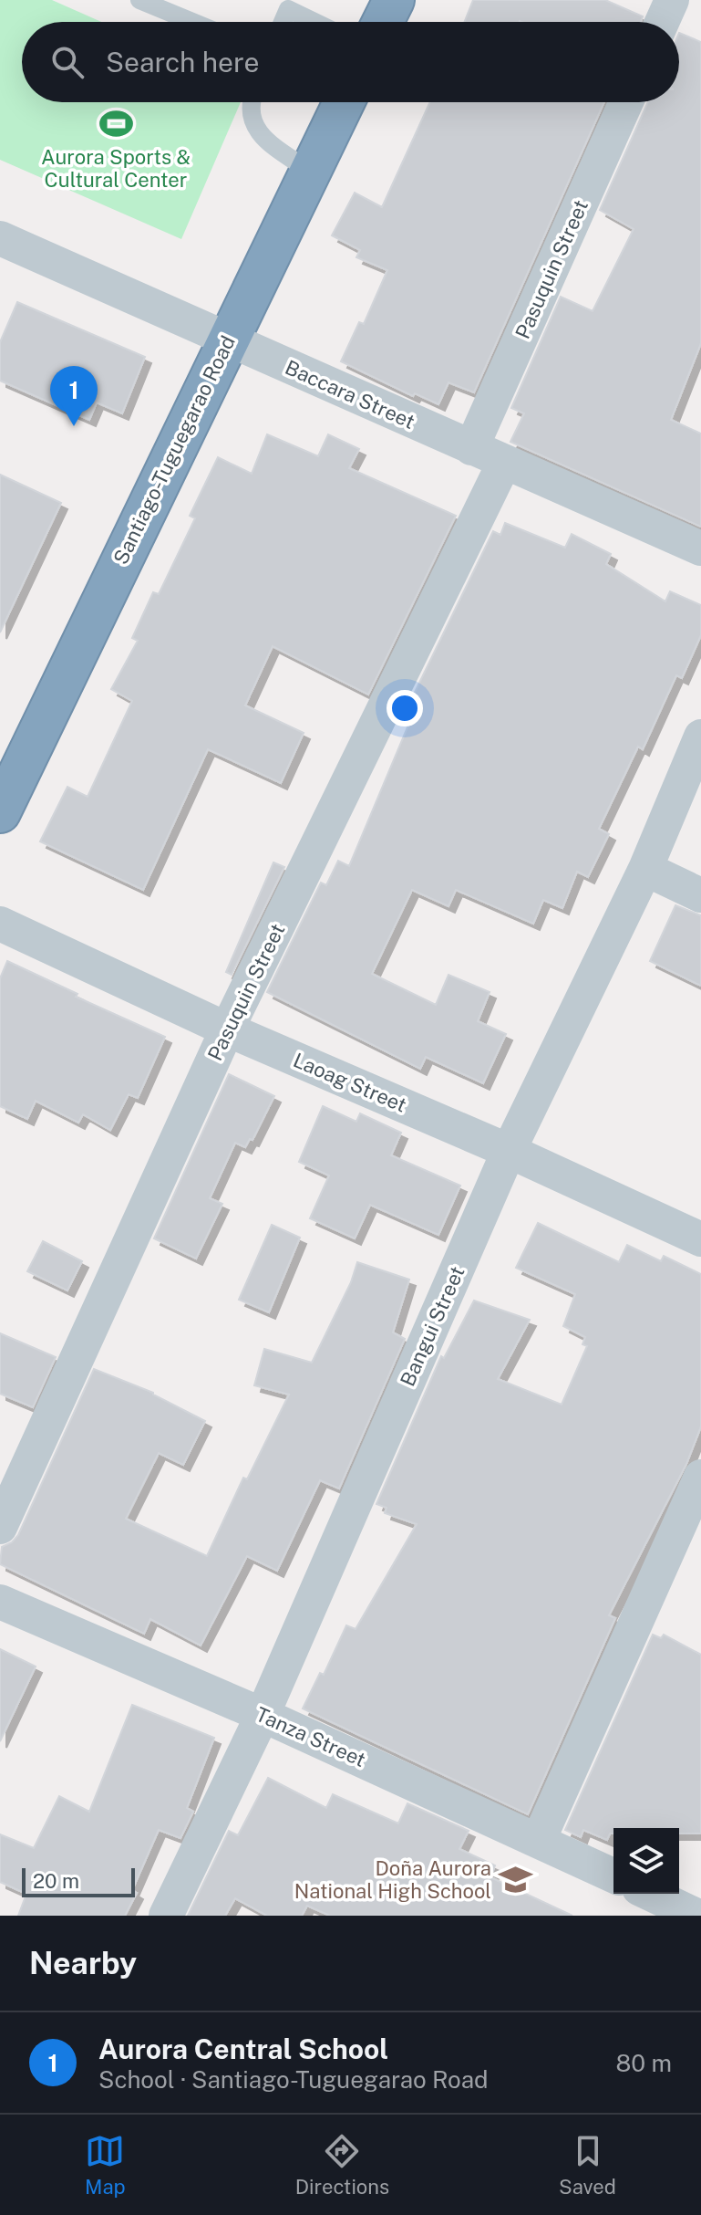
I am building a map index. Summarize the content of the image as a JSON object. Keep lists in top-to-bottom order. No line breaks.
{"streets":{"highway":["Santiago-Tuguegarao Road"],"street":["Pasuquin Street","Baccara Street","Laoag Street","Bangui Street","Tanza Street"]},"crossings":[["Pasuquin Street","Baccara Street"],["Pasuquin Street","Laoag Street"],["Baccara Street","Santiago-Tuguegarao Road"],["Laoag Street","Bangui Street"],["Bangui Street","Tanza Street"]],"places":{"sports":["Aurora Sports & Cultural Center"],"school or university":["Doña Aurora National High School"]},"scale_bar":"20 m","page":{"search":"Search here","pins":"1","scale":"20 m","heading":"Nearby","list":[{"mark":"1","name":"Aurora Central School","note":"School · Santiago-Tuguegarao Road","value":"80 m"}],"nav":["Map","Directions","Saved"]}}
